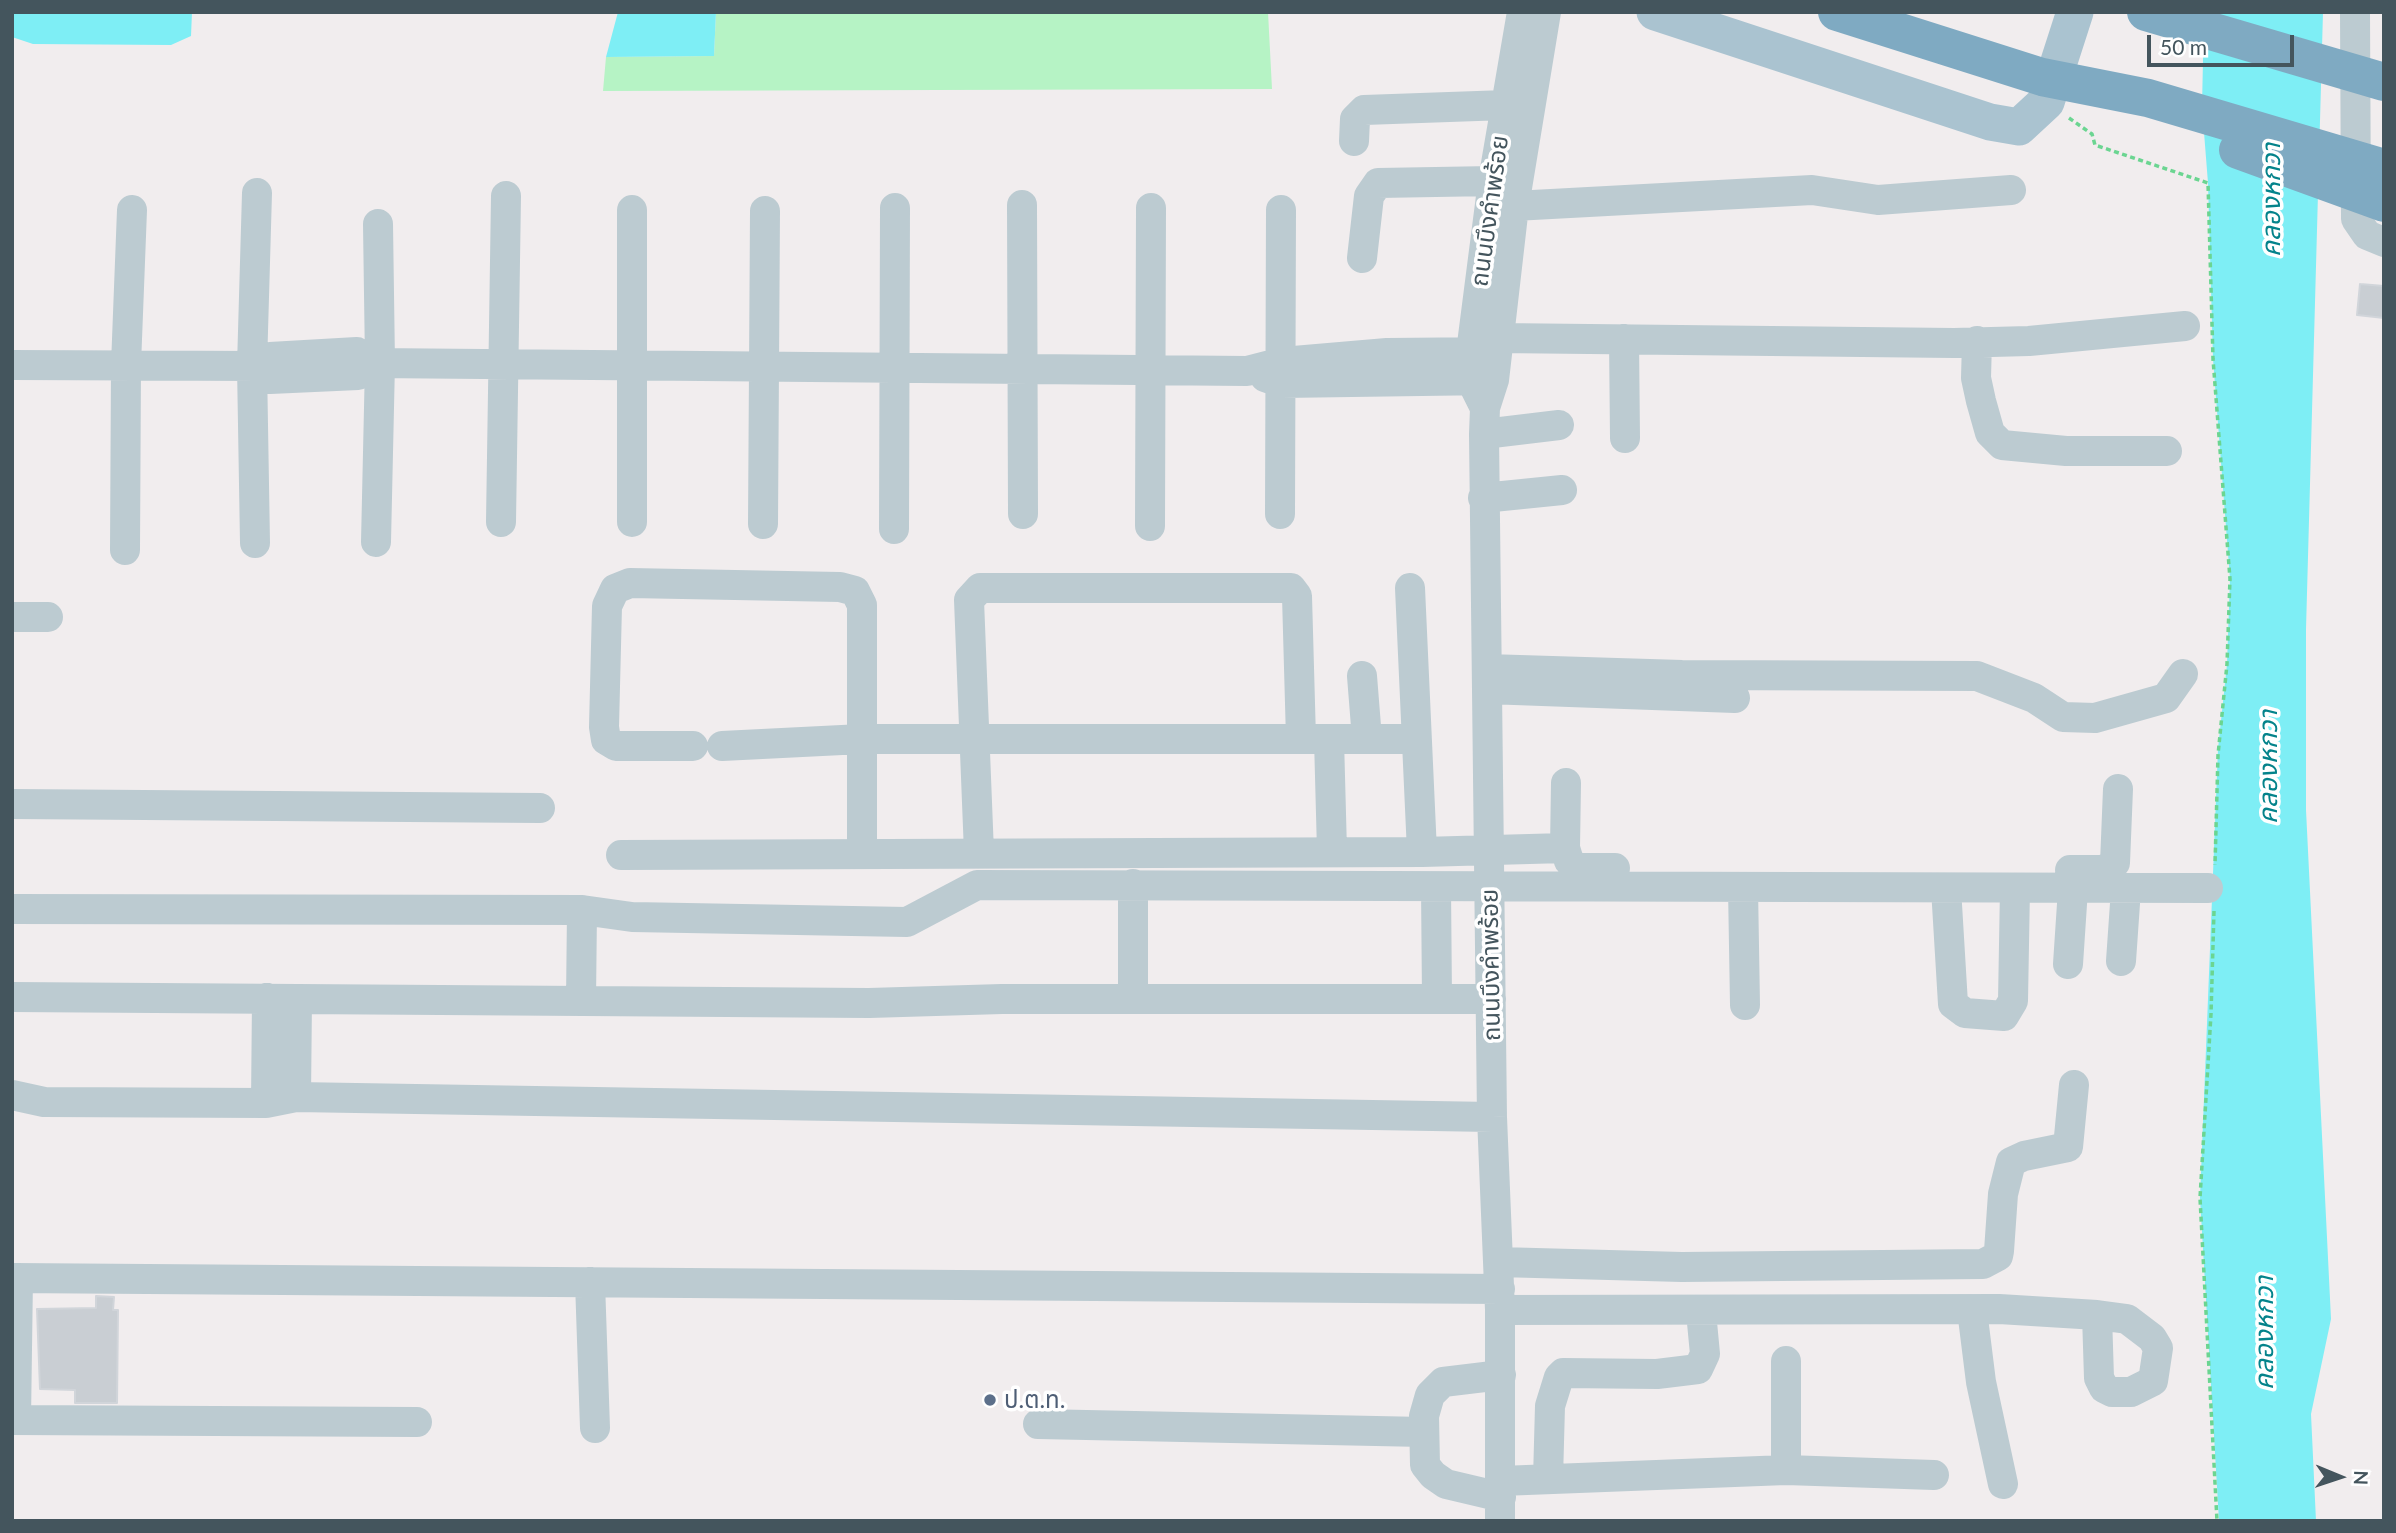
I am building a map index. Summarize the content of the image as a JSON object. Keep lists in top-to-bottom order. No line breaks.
{"streets":{"street":["ถนนบึงคำพร้อย"]},"water":["คลองหกวา"],"places":["ป.ต.ท."],"scale_bar":"50 m","north":"right"}
